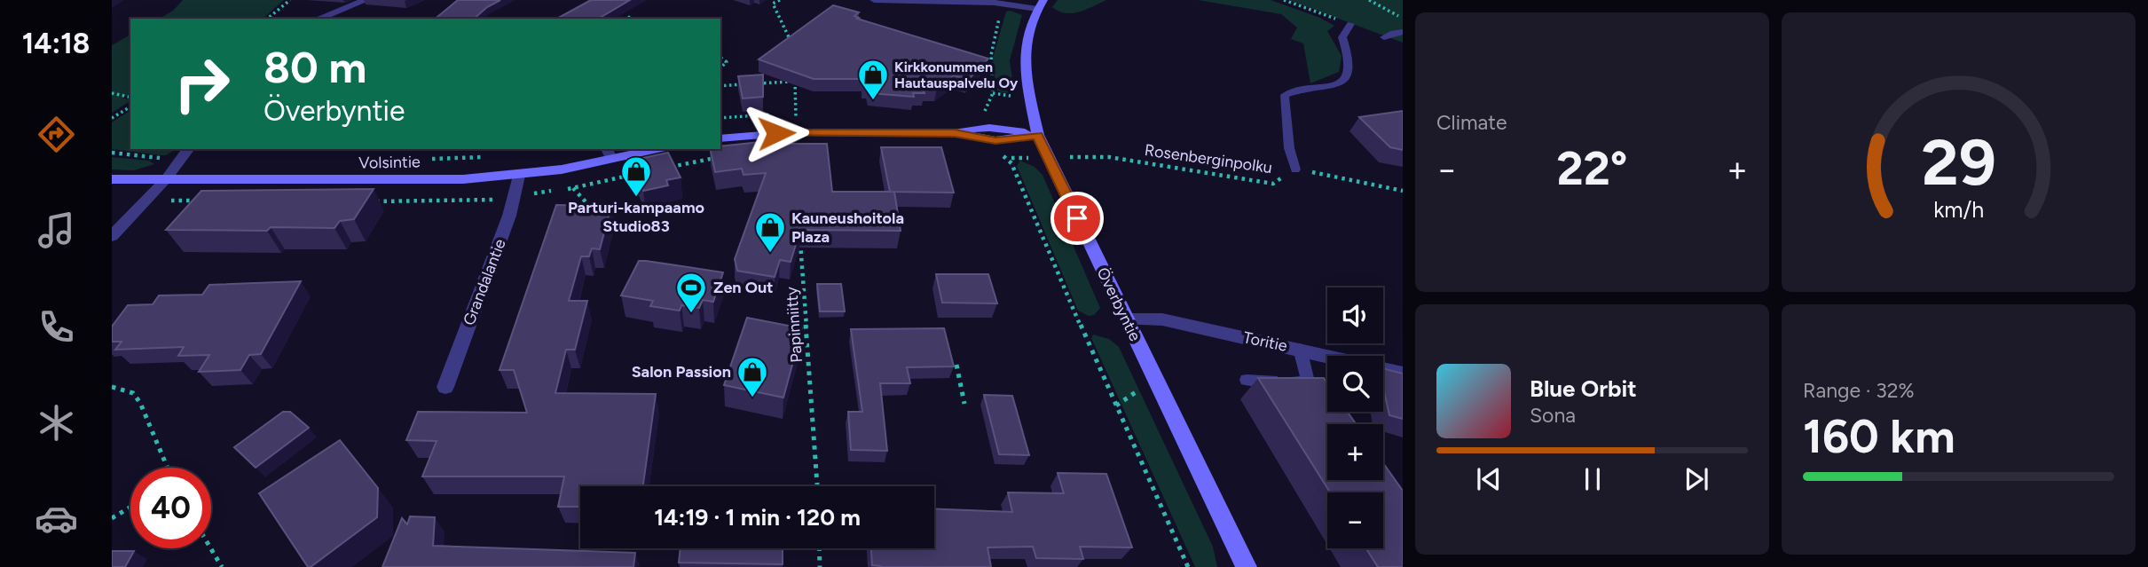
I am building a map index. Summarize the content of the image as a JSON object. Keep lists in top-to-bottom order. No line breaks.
{"streets":{"street":["Volsintie","Grandalantie","Överbyntie","Toritie"],"path":["Rosenberginpolku","Papinniitty"]},"crossings":[["Rosenberginpolku","Överbyntie"],["Volsintie","Grandalantie"],["Överbyntie","Toritie"]],"places":{"shop":["Kirkkonummen Hautauspalvelu Oy","Parturi-kampaamo Studio83","Kauneushoitola Plaza","Salon Passion"],"sports":["Zen Out"]},"page":{"tabs":"14:18","tile":["Climate",["Range · 32%","160 km"]],"turn":["80 m","Överbyntie"],"heat":["−","22°","+"],"map_buttons":["+","−"],"song":["Blue Orbit","Sona"],"limit":"40","trip":"14:19 · 1 min · 120 m","gauge":["29","km/h"]}}
